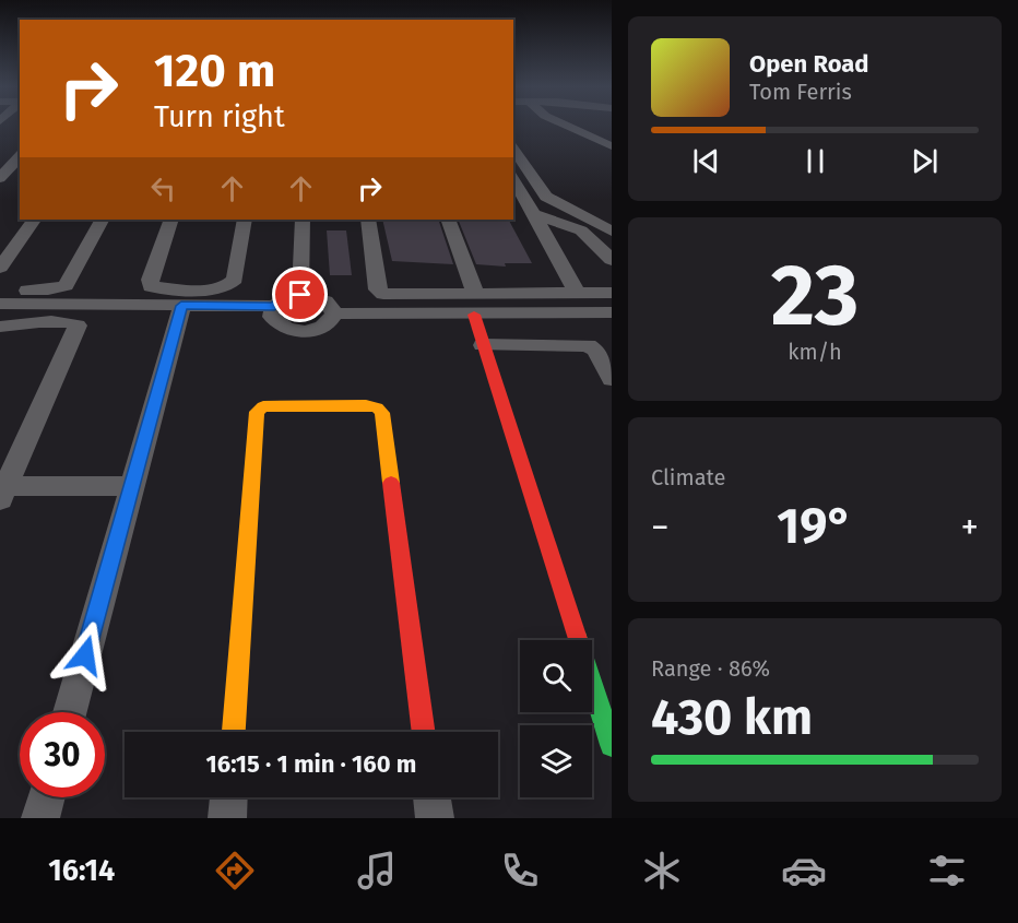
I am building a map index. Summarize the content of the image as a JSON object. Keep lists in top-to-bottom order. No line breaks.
{"page":{"turn":["120 m","Turn right"],"song":["Open Road","Tom Ferris"],"tile":[["23","km/h"],"Climate",["Range · 86%","430 km"]],"heat":["−","19°","+"],"limit":"30","trip":"16:15 · 1 min · 160 m","tabs":"16:14"}}
